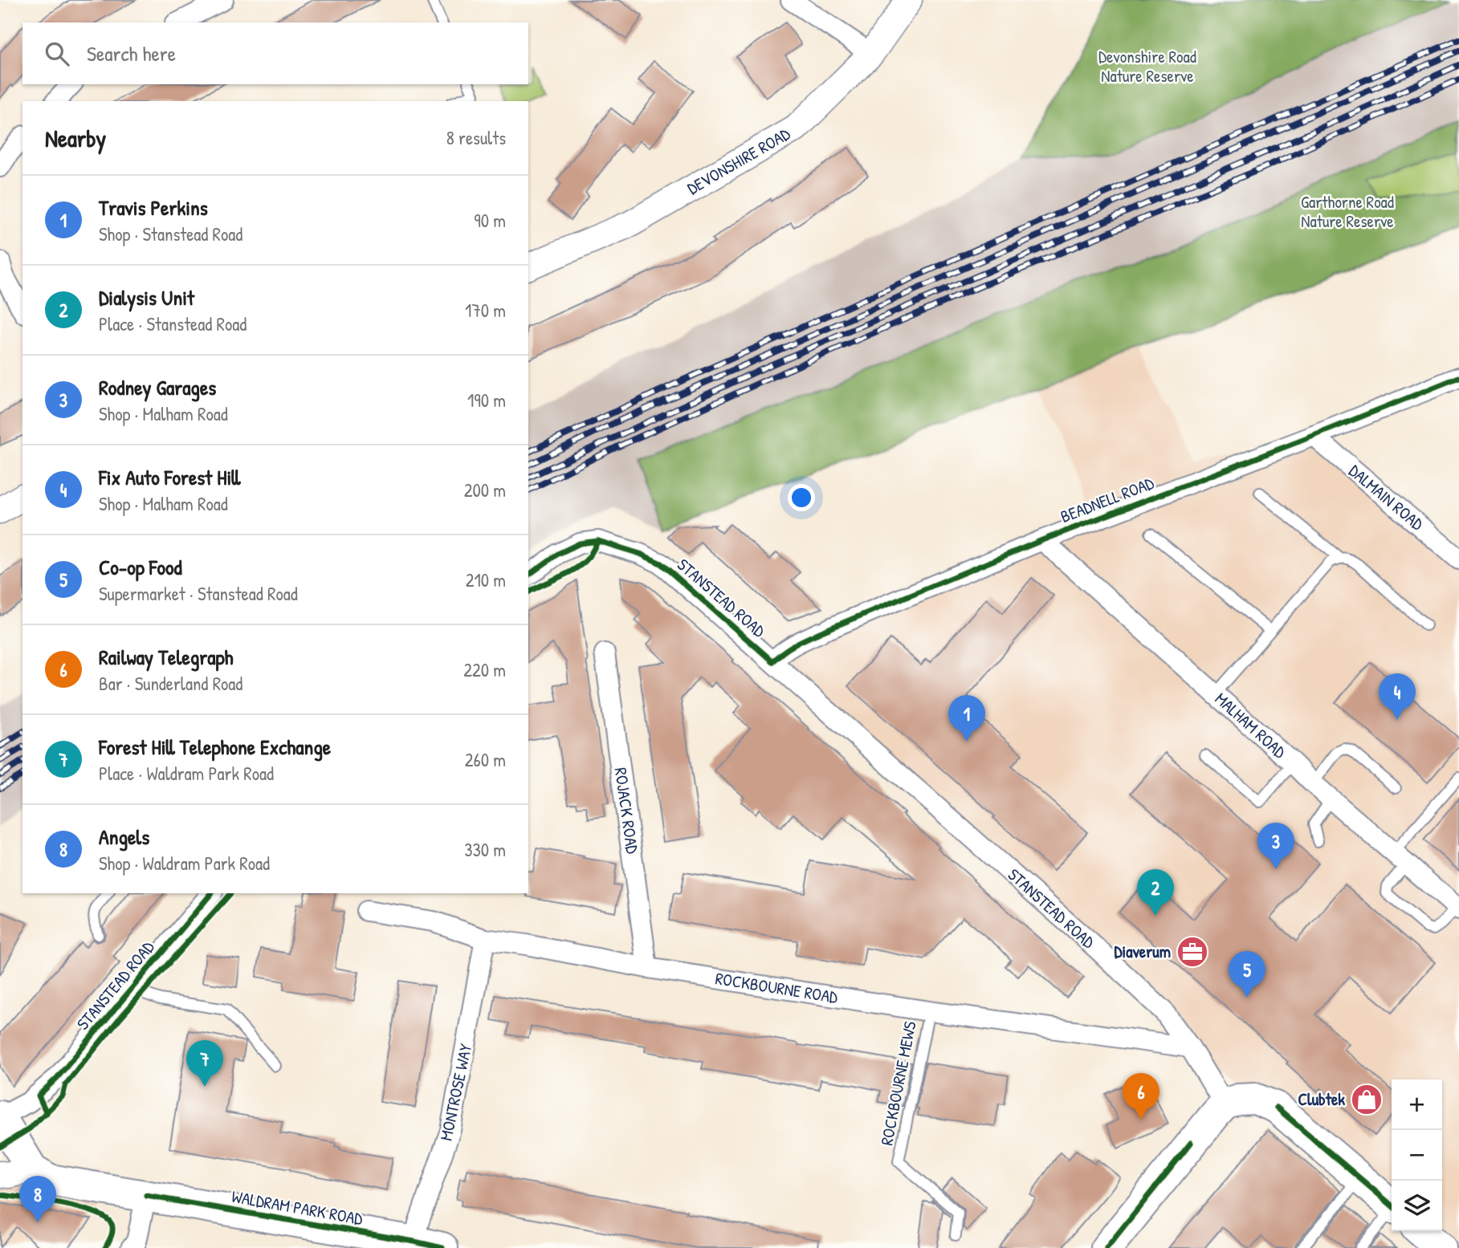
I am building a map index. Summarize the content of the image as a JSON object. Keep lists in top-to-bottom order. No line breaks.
{"streets":{"highway":["WALDRAM PARK ROAD"],"street":["DEVONSHIRE ROAD","DALMAIN ROAD","BEADNELL ROAD","STANSTEAD ROAD","MALHAM ROAD","ROJACK ROAD","ROCKBOURNE ROAD","MONTROSE WAY"],"lane":["ROCKBOURNE MEWS"]},"crossings":[["DALMAIN ROAD","BEADNELL ROAD"],["BEADNELL ROAD","STANSTEAD ROAD"],["BEADNELL ROAD","MALHAM ROAD"],["STANSTEAD ROAD","ROCKBOURNE ROAD"],["ROJACK ROAD","ROCKBOURNE ROAD"],["ROCKBOURNE ROAD","ROCKBOURNE MEWS"],["ROCKBOURNE ROAD","MONTROSE WAY"],["MONTROSE WAY","WALDRAM PARK ROAD"]],"parks":["Devonshire Road Nature Reserve","Garthorne Road Nature Reserve"],"places":{"office":["Diaverum"],"shop":["Clubtek"]},"page":{"search":"Search here","heading":["Nearby","8 results"],"list":[{"mark":"1","name":"Travis Perkins","note":"Shop · Stanstead Road","value":"90 m"},{"mark":"2","name":"Dialysis Unit","note":"Place · Stanstead Road","value":"170 m"},{"mark":"3","name":"Rodney Garages","note":"Shop · Malham Road","value":"190 m"},{"mark":"4","name":"Fix Auto Forest Hill","note":"Shop · Malham Road","value":"200 m"},{"mark":"5","name":"Co-op Food","note":"Supermarket · Stanstead Road","value":"210 m"},{"mark":"6","name":"Railway Telegraph","note":"Bar · Sunderland Road","value":"220 m"},{"mark":"7","name":"Forest Hill Telephone Exchange","note":"Place · Waldram Park Road","value":"260 m"},{"mark":"8","name":"Angels","note":"Shop · Waldram Park Road","value":"330 m"}],"pins":["4","1","3","2","5","7","6","8"],"map_buttons":["+","−"]}}
